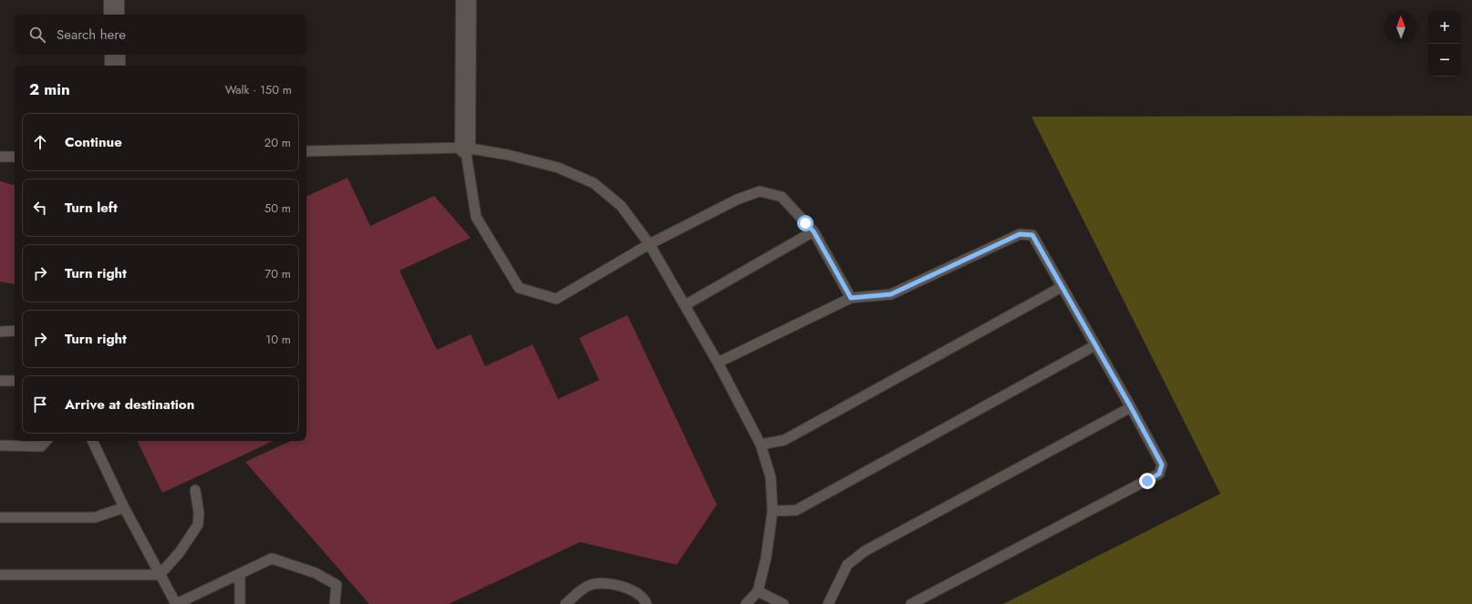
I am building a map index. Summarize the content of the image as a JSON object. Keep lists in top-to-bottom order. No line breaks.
{"north":"top","page":{"map_buttons":["+","−"],"search":"Search here","heading":["2 min","Walk · 150 m"],"list":[["Continue","20 m"],["Turn left","50 m"],["Turn right","70 m"],["Turn right","10 m"],"Arrive at destination"]}}
